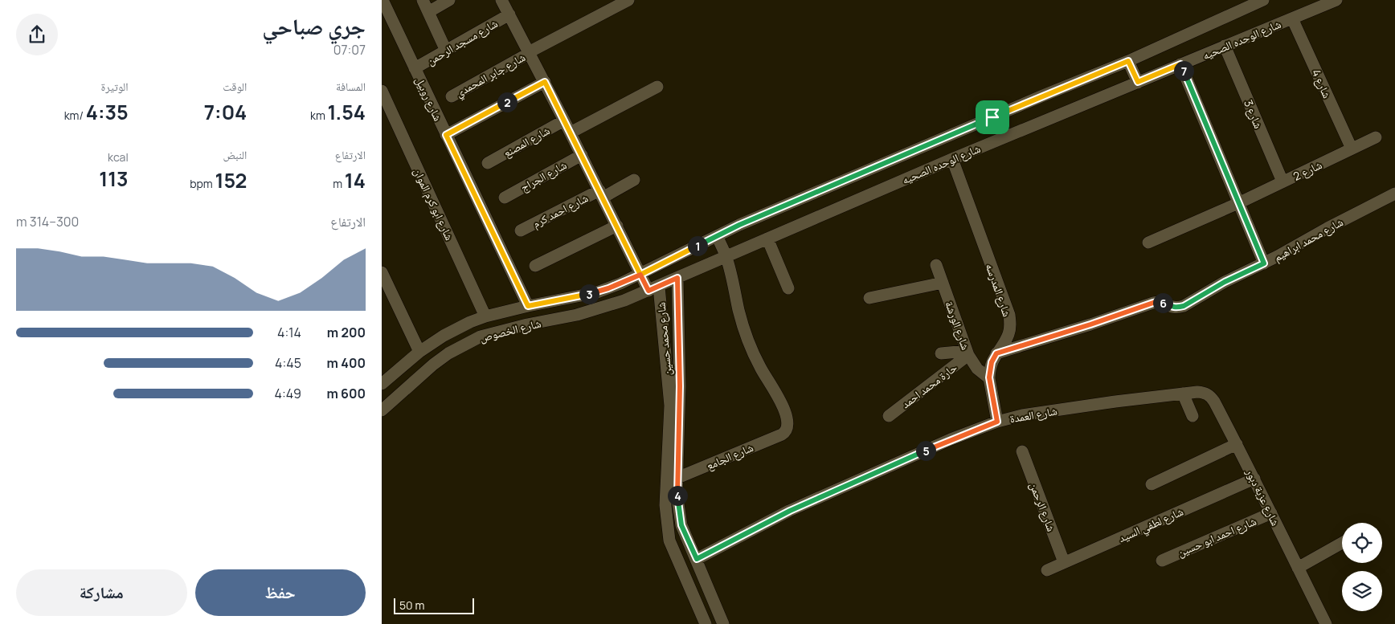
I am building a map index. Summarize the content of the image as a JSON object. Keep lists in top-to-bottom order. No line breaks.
{"streets":{"street":["شارع الوحده الصحيه","شارع مسجد الرحمن","شارع جابر المحمدي","شارع 4","شارع روبيل","شارع 3","شارع المصنع","شارع 2","شارع الجراج","شارع ابو كرم الموان","شارع احمد كرم","شارع محمد ابراهيم","شارع المدرسه","شارع الورشة","شارع الخصوص","شارع محمد حسين","حارة محمد احمد","شارع العمدة","شارع الجامع","شارع عزبة دبور","شارع الرحمن","شارع لطفي السيد","شارع احمد ابو حسين"]},"crossings":[["شارع الوحده الصحيه","شارع 4"],["شارع الوحده الصحيه","شارع 3"],["شارع الوحده الصحيه","شارع المدرسه"],["شارع الوحده الصحيه","شارع الخصوص"],["شارع الوحده الصحيه","شارع محمد حسين"],["شارع الوحده الصحيه","شارع الجامع"],["شارع مسجد الرحمن","شارع روبيل"],["شارع 4","شارع 2"],["شارع روبيل","شارع الخصوص"],["شارع 3","شارع 2"],["شارع ابو كرم الموان","شارع الخصوص"],["شارع محمد ابراهيم","شارع المدرسه"],["شارع المدرسه","شارع الورشة"],["شارع المدرسه","شارع العمدة"],["شارع الورشة","حارة محمد احمد"],["شارع الخصوص","شارع محمد حسين"],["شارع محمد حسين","شارع العمدة"],["شارع محمد حسين","شارع الجامع"],["شارع العمدة","شارع عزبة دبور"],["شارع عزبة دبور","شارع لطفي السيد"],["شارع عزبة دبور","شارع احمد ابو حسين"],["شارع الرحمن","شارع لطفي السيد"]],"scale_bar":"50 m","page":{"heading":["جري صباحي","07:07"],"pins":["7","2","1","3","6","5","4"],"stats":[["المسافة","1.54 km"],["الوقت","7:04"],["الوتيرة","4:35 /km"],["الارتفاع","14 m"],["النبض","152 bpm"],["kcal","113"]],"chart":["الارتفاع","300–314 m"],"list":[{"name":"200 m","note":"4:14"},{"name":"400 m","note":"4:45"},{"name":"600 m","note":"4:49"}],"buttons":["حفظ","مشاركة"],"scale":"50 m"}}
